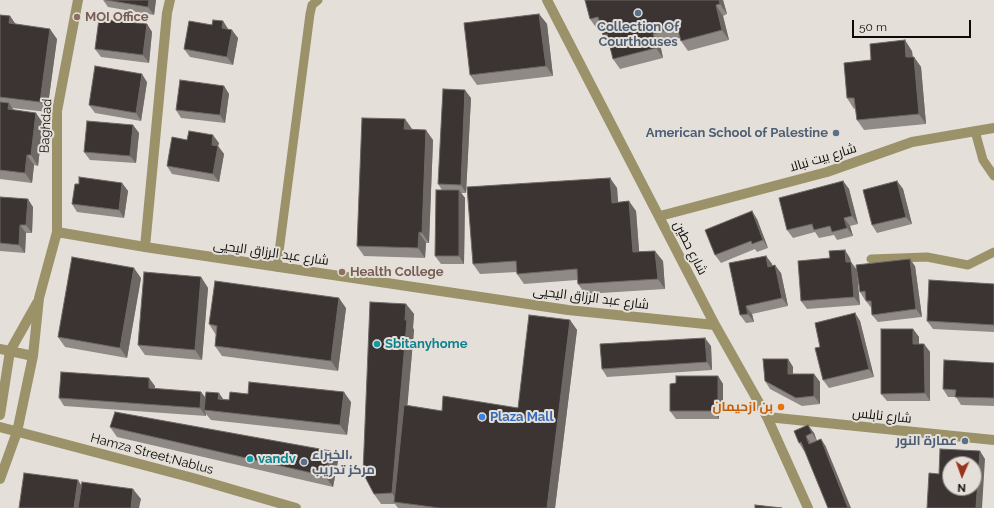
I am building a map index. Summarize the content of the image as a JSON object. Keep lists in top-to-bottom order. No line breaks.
{"streets":{"street":["Baghdad","شارع بيت نبالا","شارع حطين","شارع عبد الرزاق اليحيى","شارع نابلس","Hamza Street;Nablus"]},"crossings":[["Baghdad","شارع عبد الرزاق اليحيى"],["شارع بيت نبالا","شارع حطين"],["شارع حطين","شارع عبد الرزاق اليحيى"],["شارع حطين","شارع نابلس"]],"places":["Collection Of Courthouses","MOI Office","American School of Palestine","Health College","Sbitanyhome","بن ازحيمان","Plaza Mall","عمارة النور","vandv","الخبراء، مركز تدريب"],"scale_bar":"50 m","north":"bottom"}
